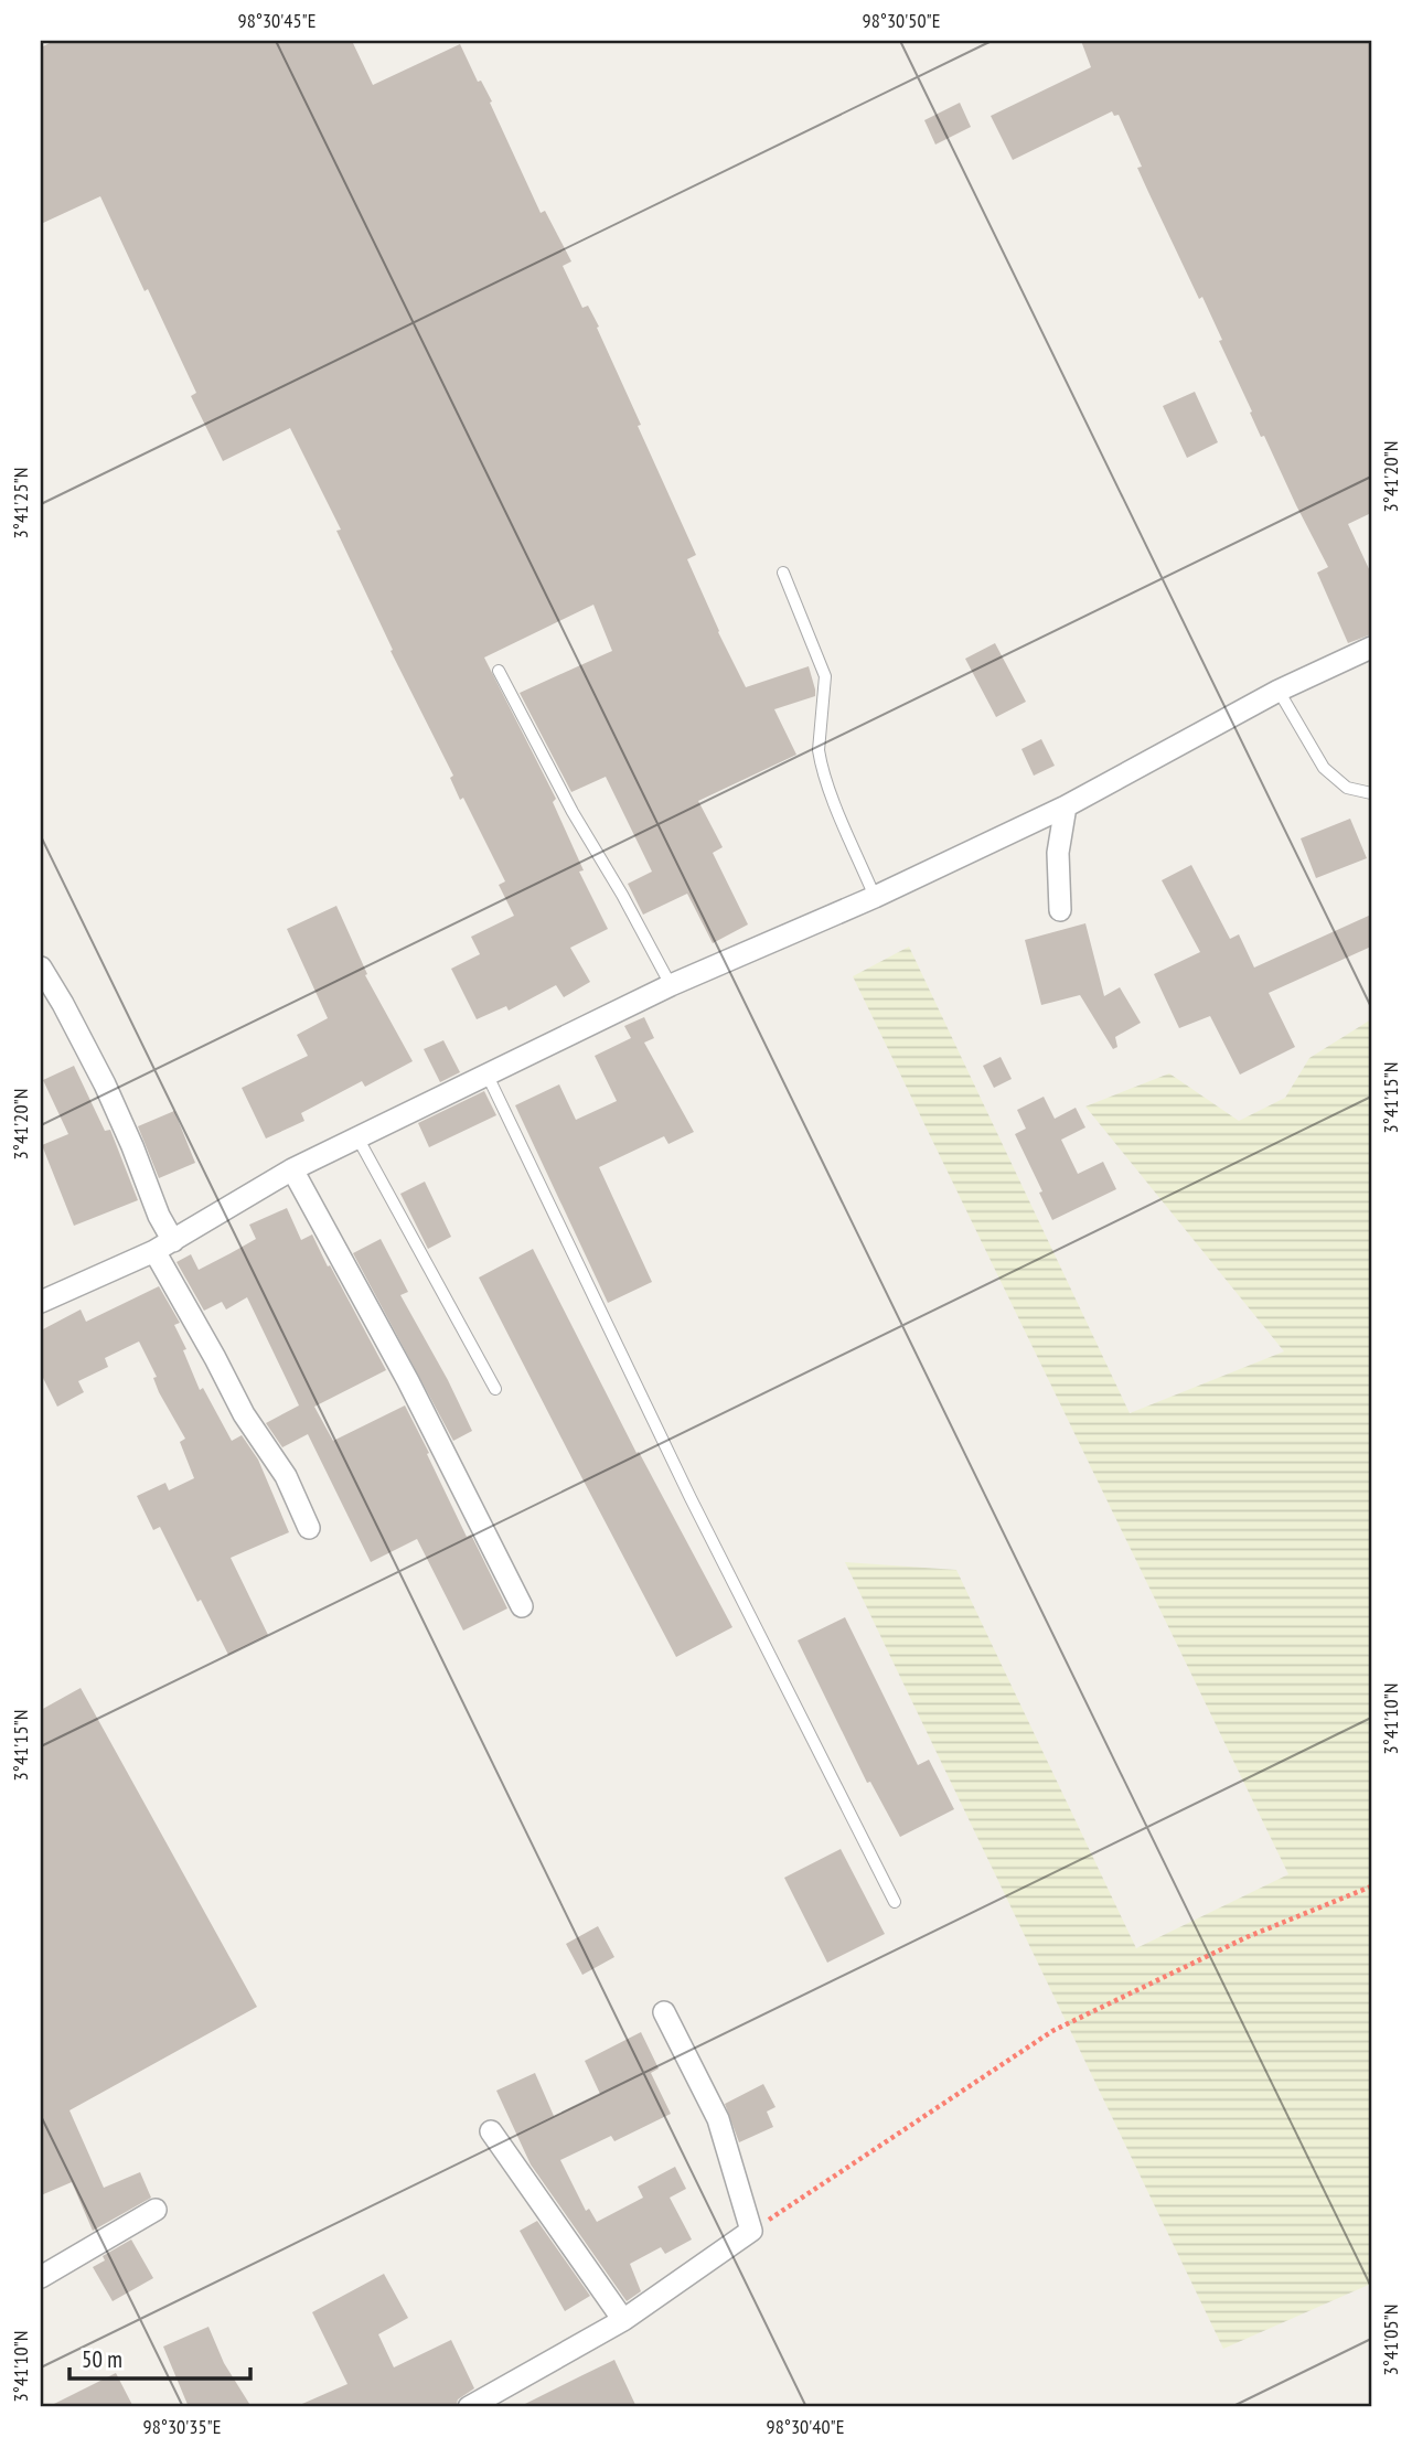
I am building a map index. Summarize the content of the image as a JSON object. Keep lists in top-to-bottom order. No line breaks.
{"scale_bar":"50 m","coordinates":["98°30'45\"E","98°30'50\"E","3°41'20\"N","3°41'25\"N","3°41'15\"N","3°41'10\"N","3°41'05\"N","98°30'35\"E","98°30'40\"E"]}
